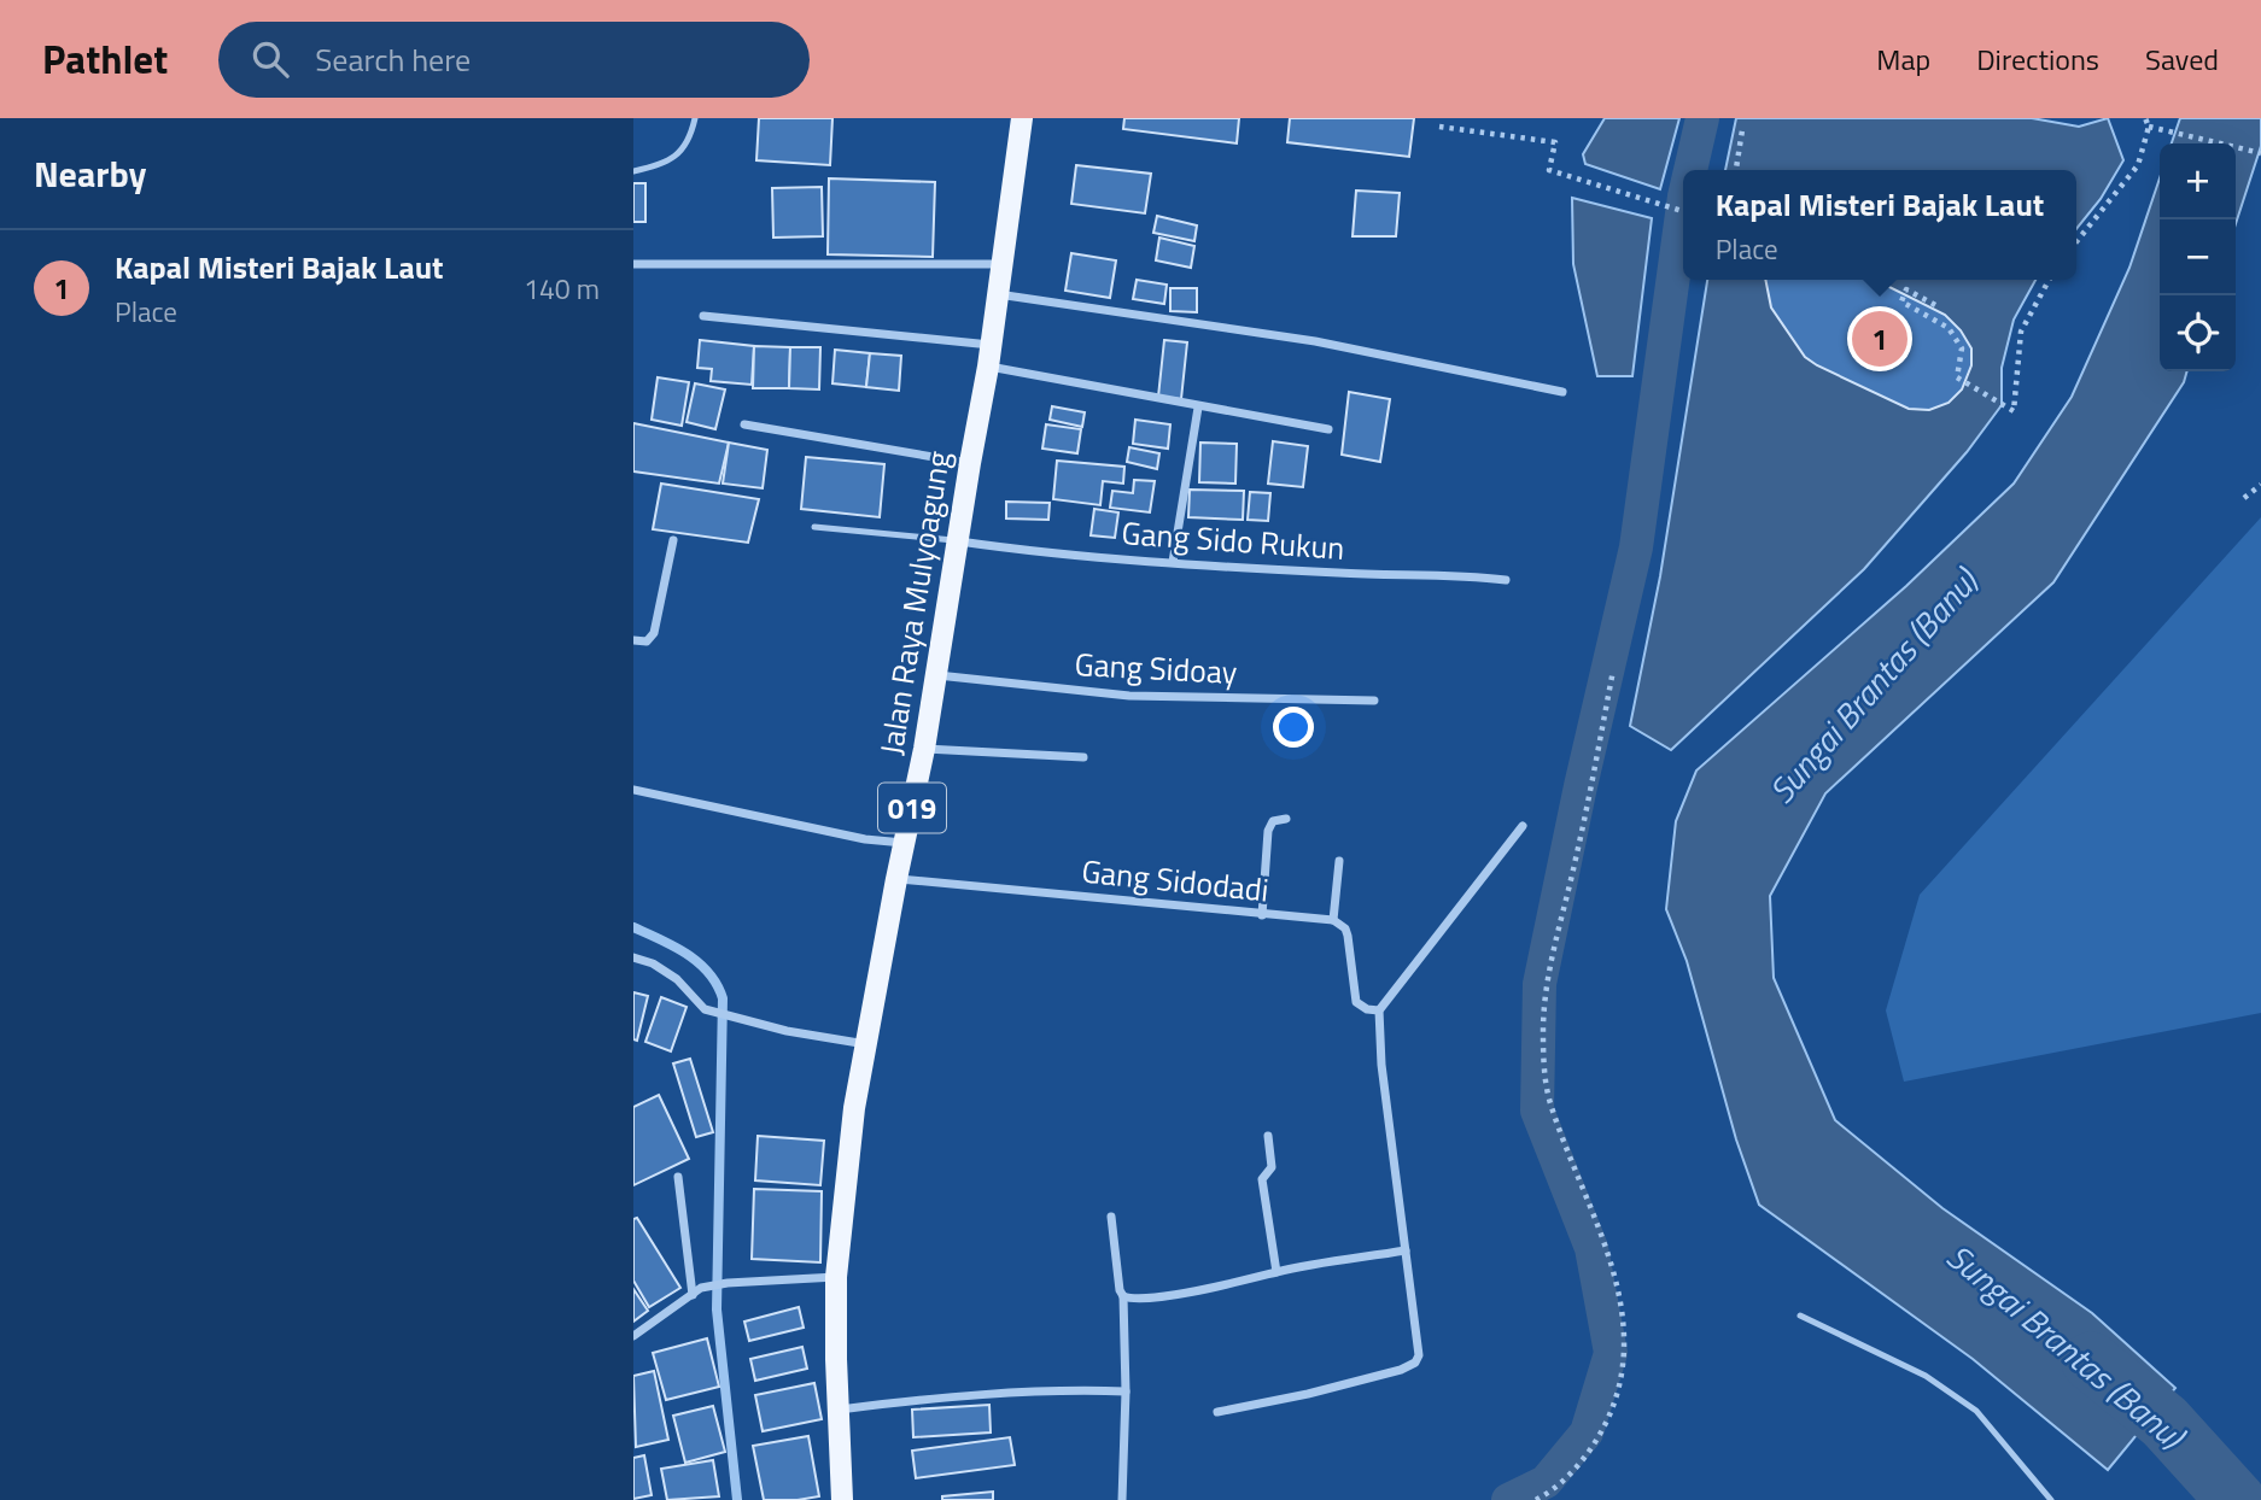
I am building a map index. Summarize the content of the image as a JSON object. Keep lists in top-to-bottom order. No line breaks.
{"streets":{"main road":["Jalan Raya Mulyoagung","019"],"street":["Gang Sido Rukun","Gang Sidoay","Gang Sidodadi"]},"crossings":[["Gang Sido Rukun","Jalan Raya Mulyoagung"],["Jalan Raya Mulyoagung","Gang Sidoay"],["Jalan Raya Mulyoagung","Gang Sidodadi"]],"water":["Sungai Brantas (Banu)"],"page":{"header":"Pathlet","search":"Search here","nav":["Map","Directions","Saved"],"heading":"Nearby","map_buttons":["+","−"],"popup":["Kapal Misteri Bajak Laut","Place"],"list":[{"mark":"1","name":"Kapal Misteri Bajak Laut","note":"Place","value":"140 m"}],"pins":"1"}}
